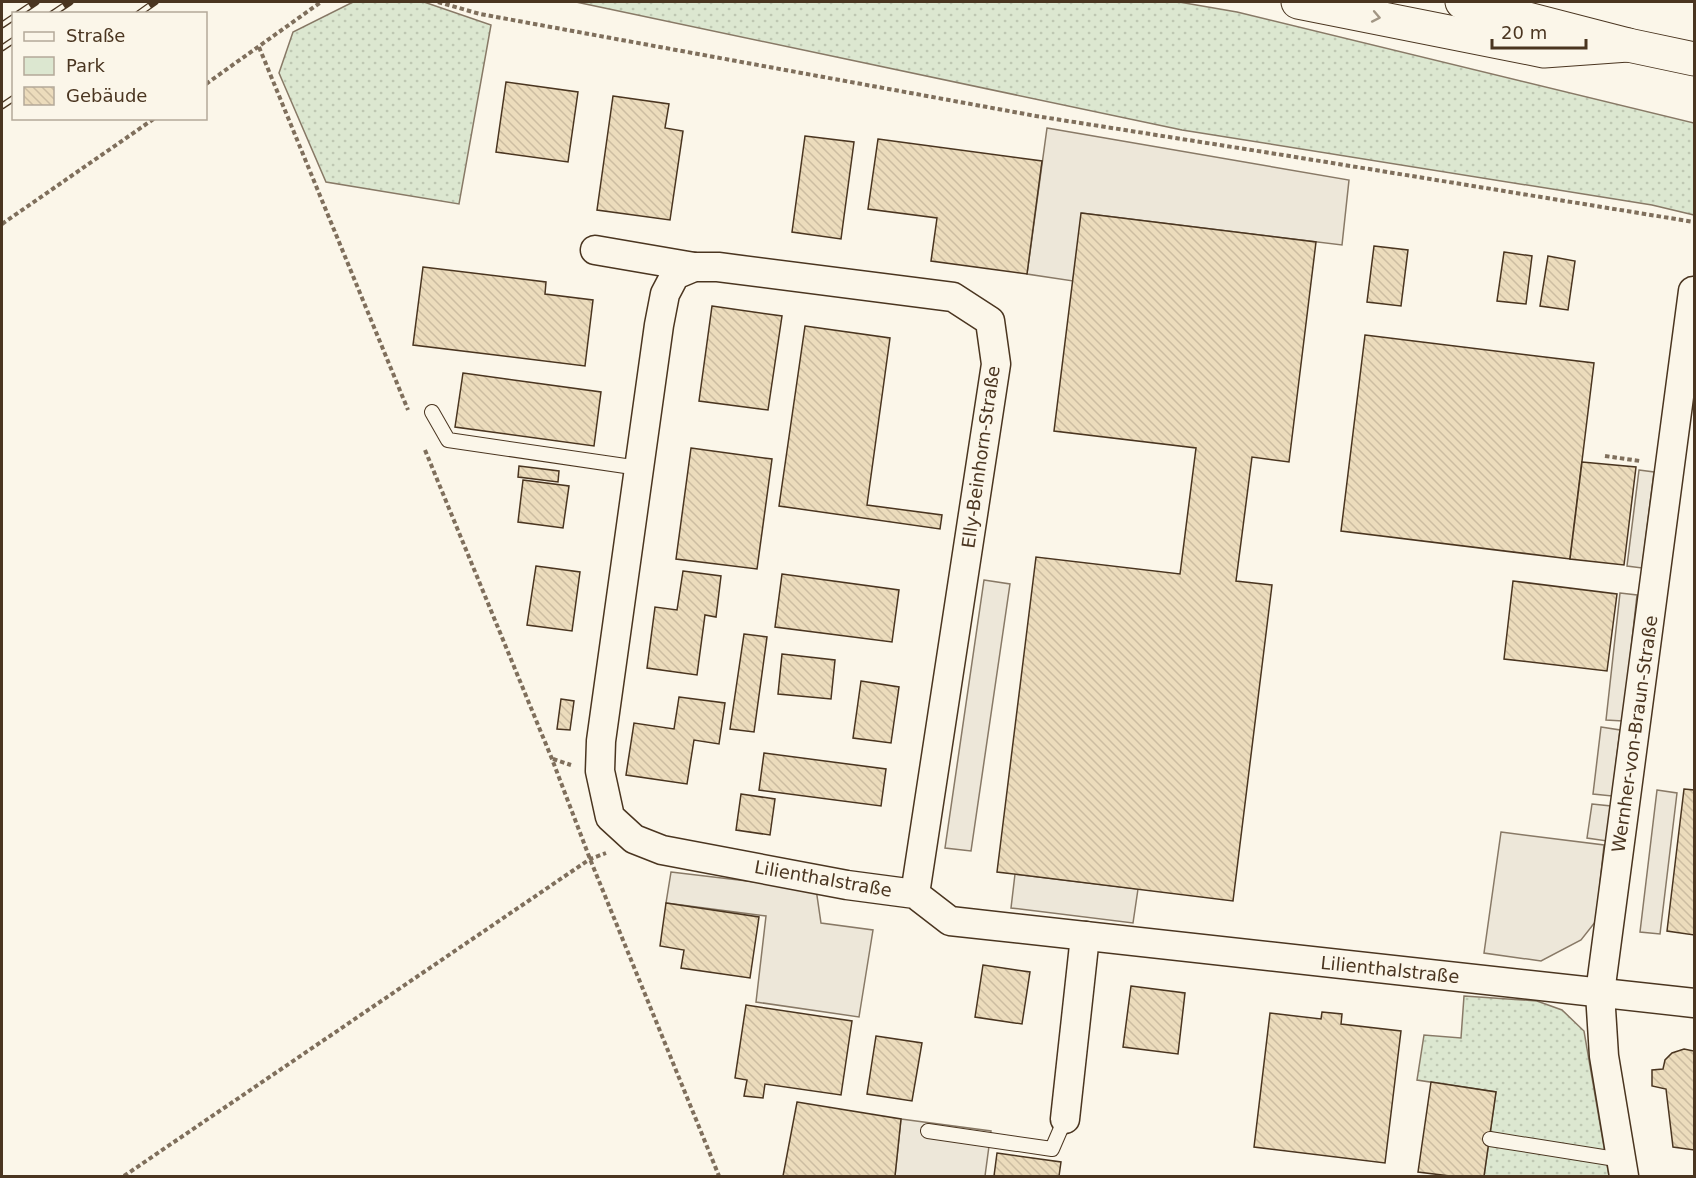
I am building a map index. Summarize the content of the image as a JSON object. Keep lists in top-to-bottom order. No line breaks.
{"streets":{"street":["Elly-Beinhorn-Straße","Wernher-von-Braun-Straße","Lilienthalstraße"]},"crossings":[["Elly-Beinhorn-Straße","Lilienthalstraße"],["Wernher-von-Braun-Straße","Lilienthalstraße"]],"legend":["Straße","Park","Gebäude"],"scale_bar":"20 m"}
